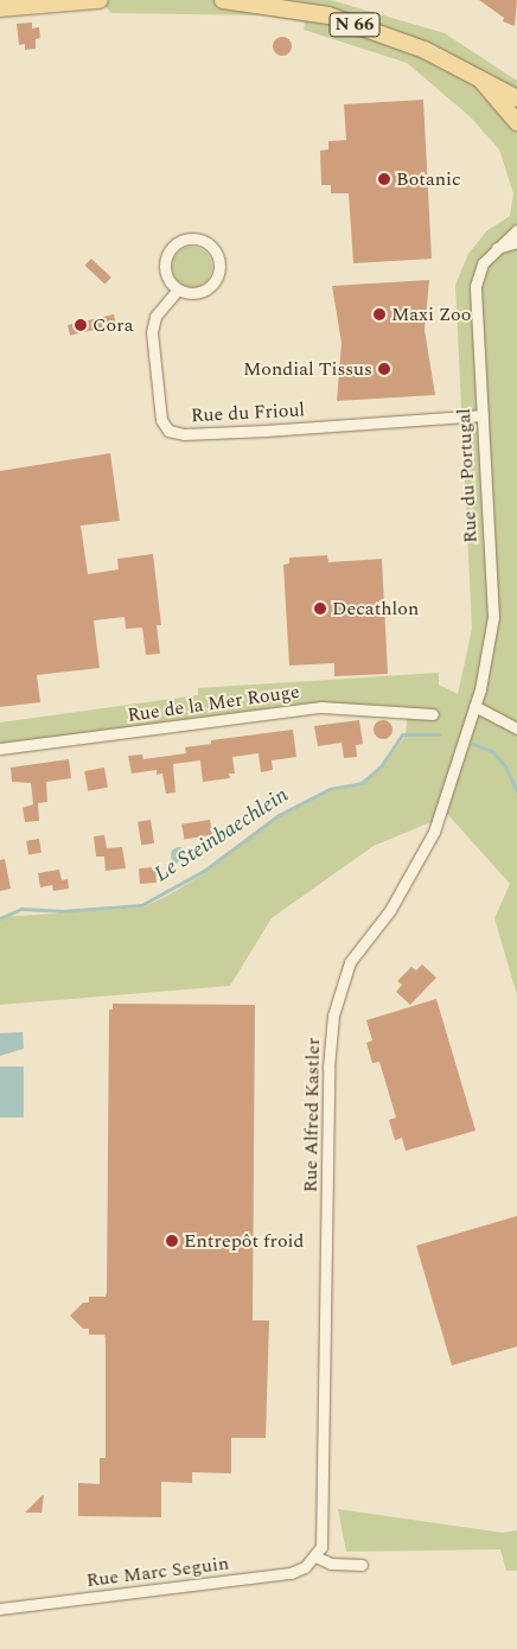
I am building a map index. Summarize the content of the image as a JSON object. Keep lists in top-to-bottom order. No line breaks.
{"streets":{"main road":["N 66"],"street":["Rue du Frioul","Rue du Portugal","Rue de la Mer Rouge","Rue Alfred Kastler","Rue Marc Seguin"]},"crossings":[["Rue du Frioul","Rue du Portugal"],["Rue du Portugal","Rue Alfred Kastler"],["Rue Alfred Kastler","Rue Marc Seguin"]],"water":["Le Steinbaechlein"],"places":["Botanic","Maxi Zoo","Cora","Mondial Tissus","Decathlon","Entrepôt froid"]}
